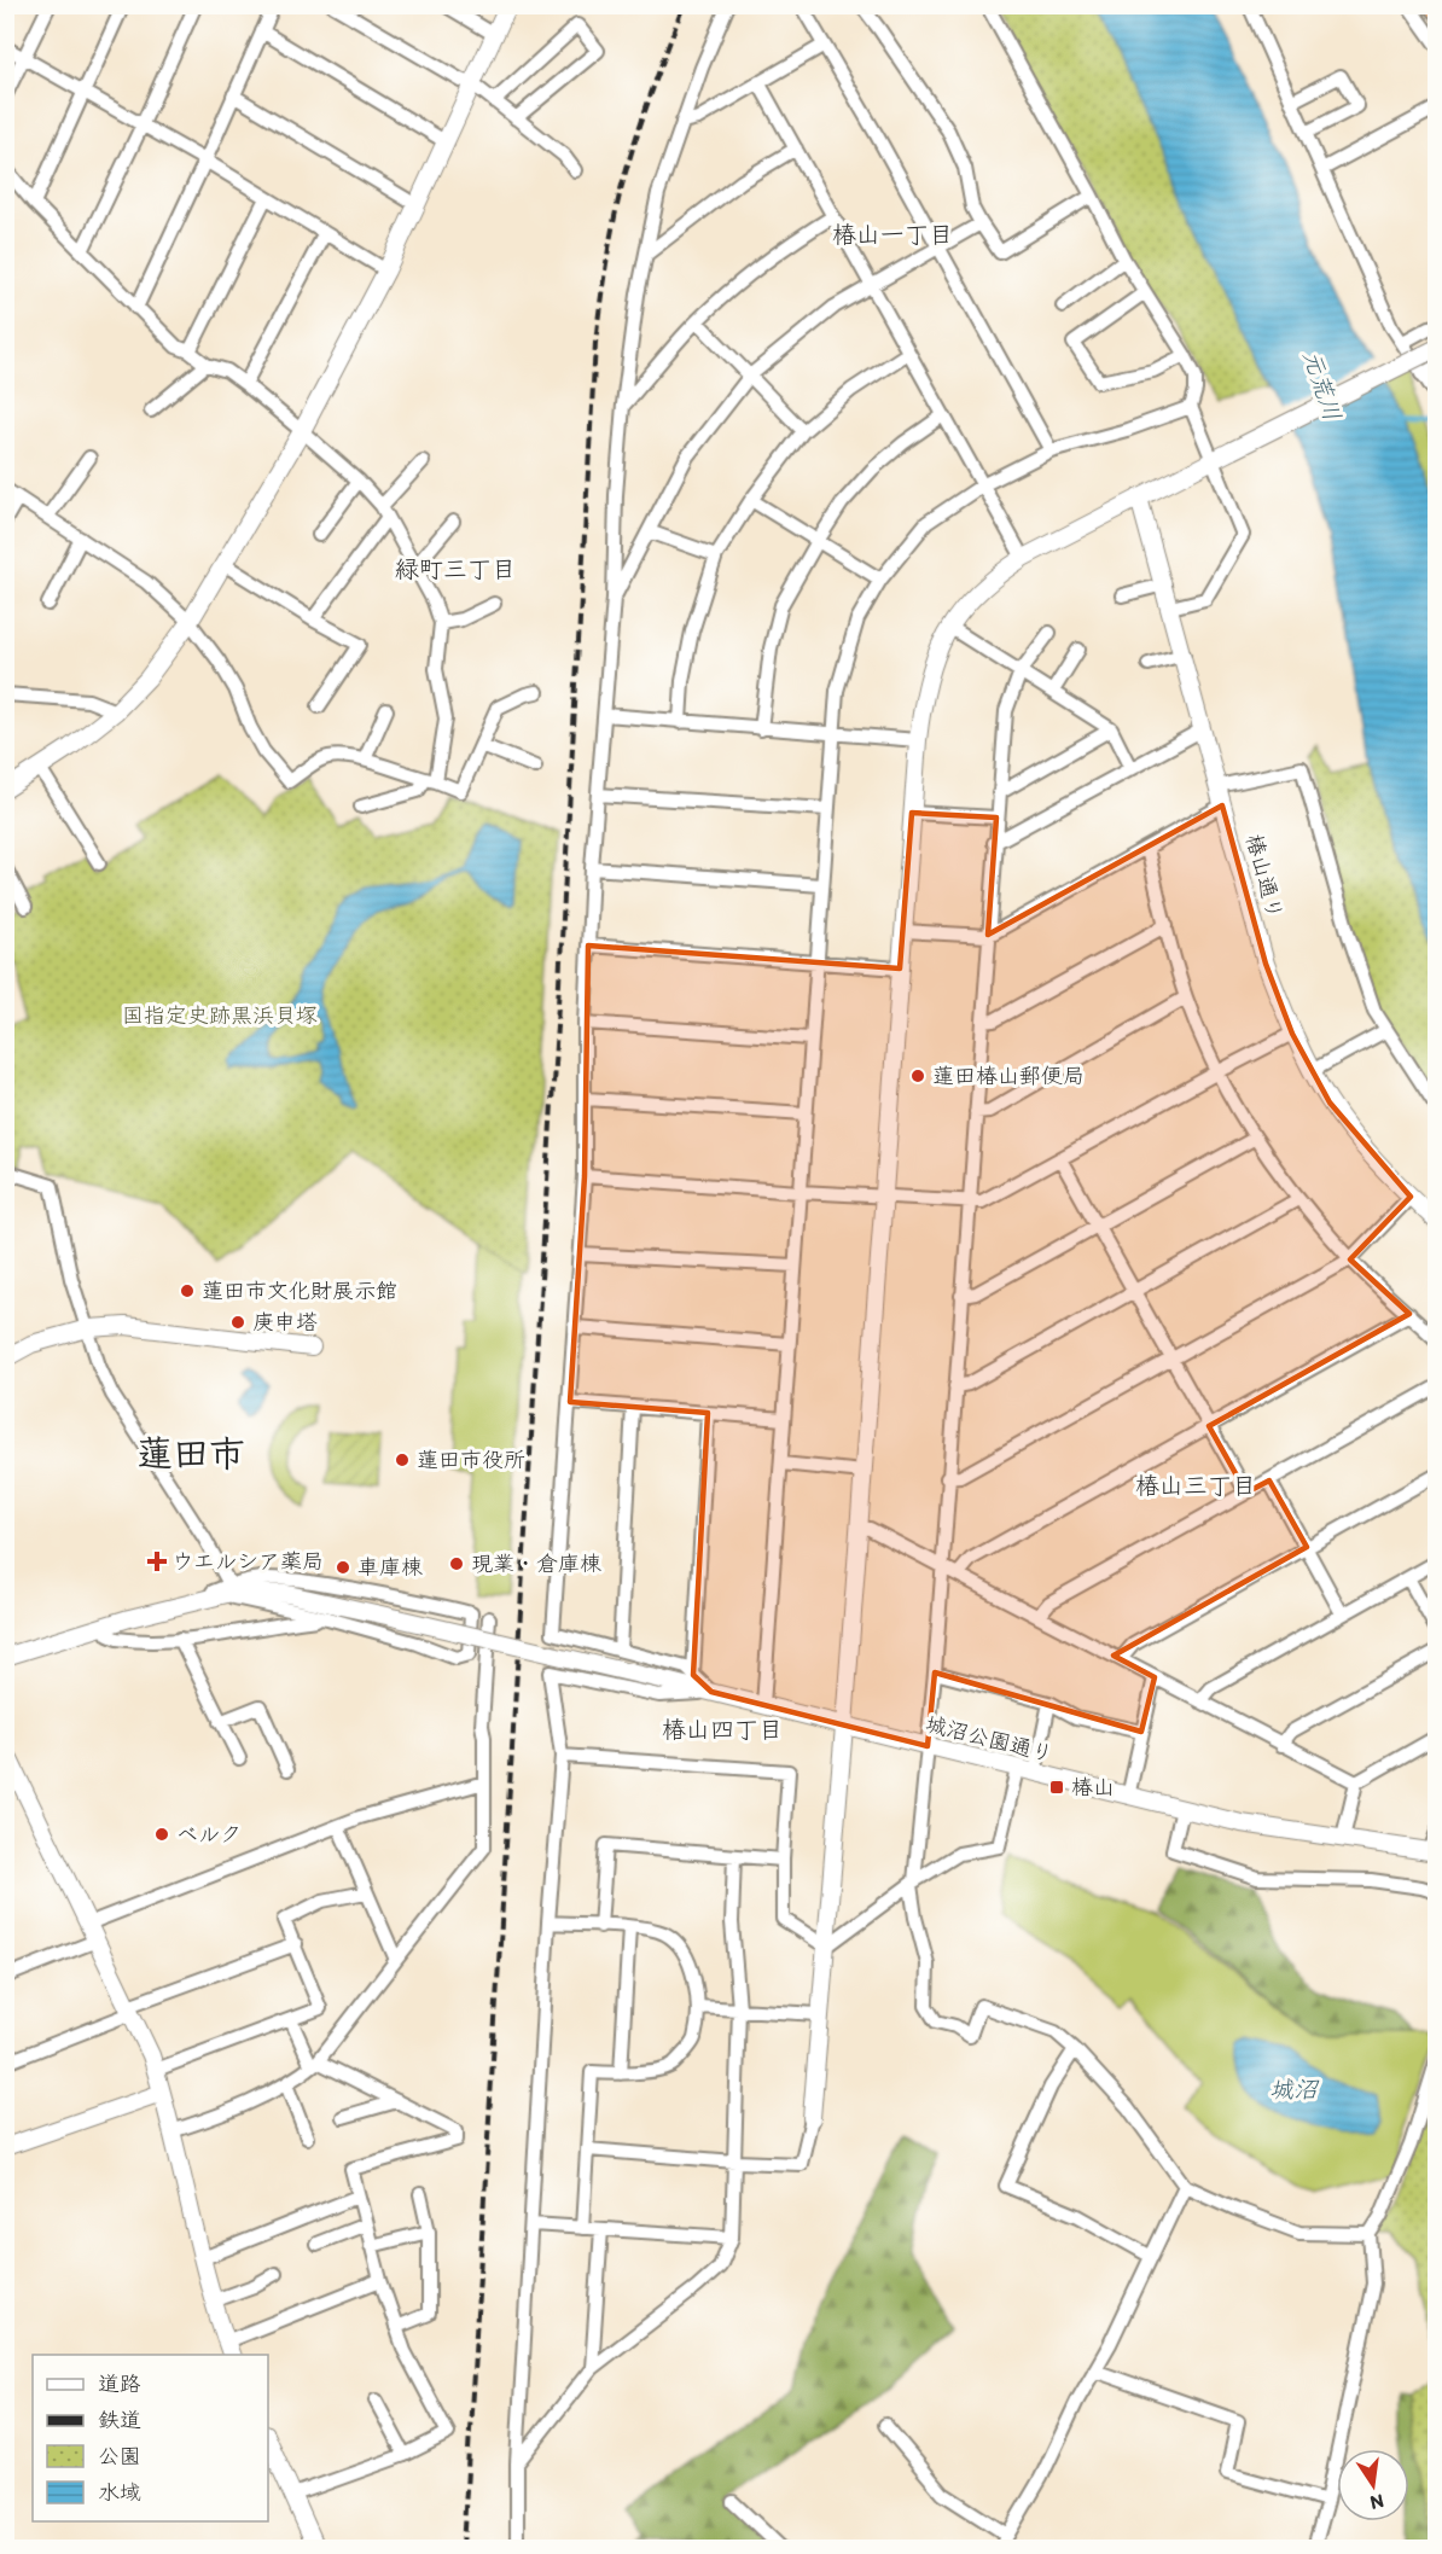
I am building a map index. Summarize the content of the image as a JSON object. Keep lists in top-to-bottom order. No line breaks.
{"streets":{"street":["椿山通り","城沼公園通り"]},"districts":["椿山一丁目","緑町三丁目","蓮田市","椿山三丁目","椿山四丁目"],"water":["元荒川","城沼"],"parks":["国指定史跡黒浜貝塚"],"places":{"other":["蓮田椿山郵便局","蓮田市文化財展示館","庚申塔","蓮田市役所","現業・倉庫棟","車庫棟","ベルク"],"health":["ウエルシア薬局"],"transit":["椿山"]},"legend":["道路","鉄道","公園","水域"],"north":"bottom"}
